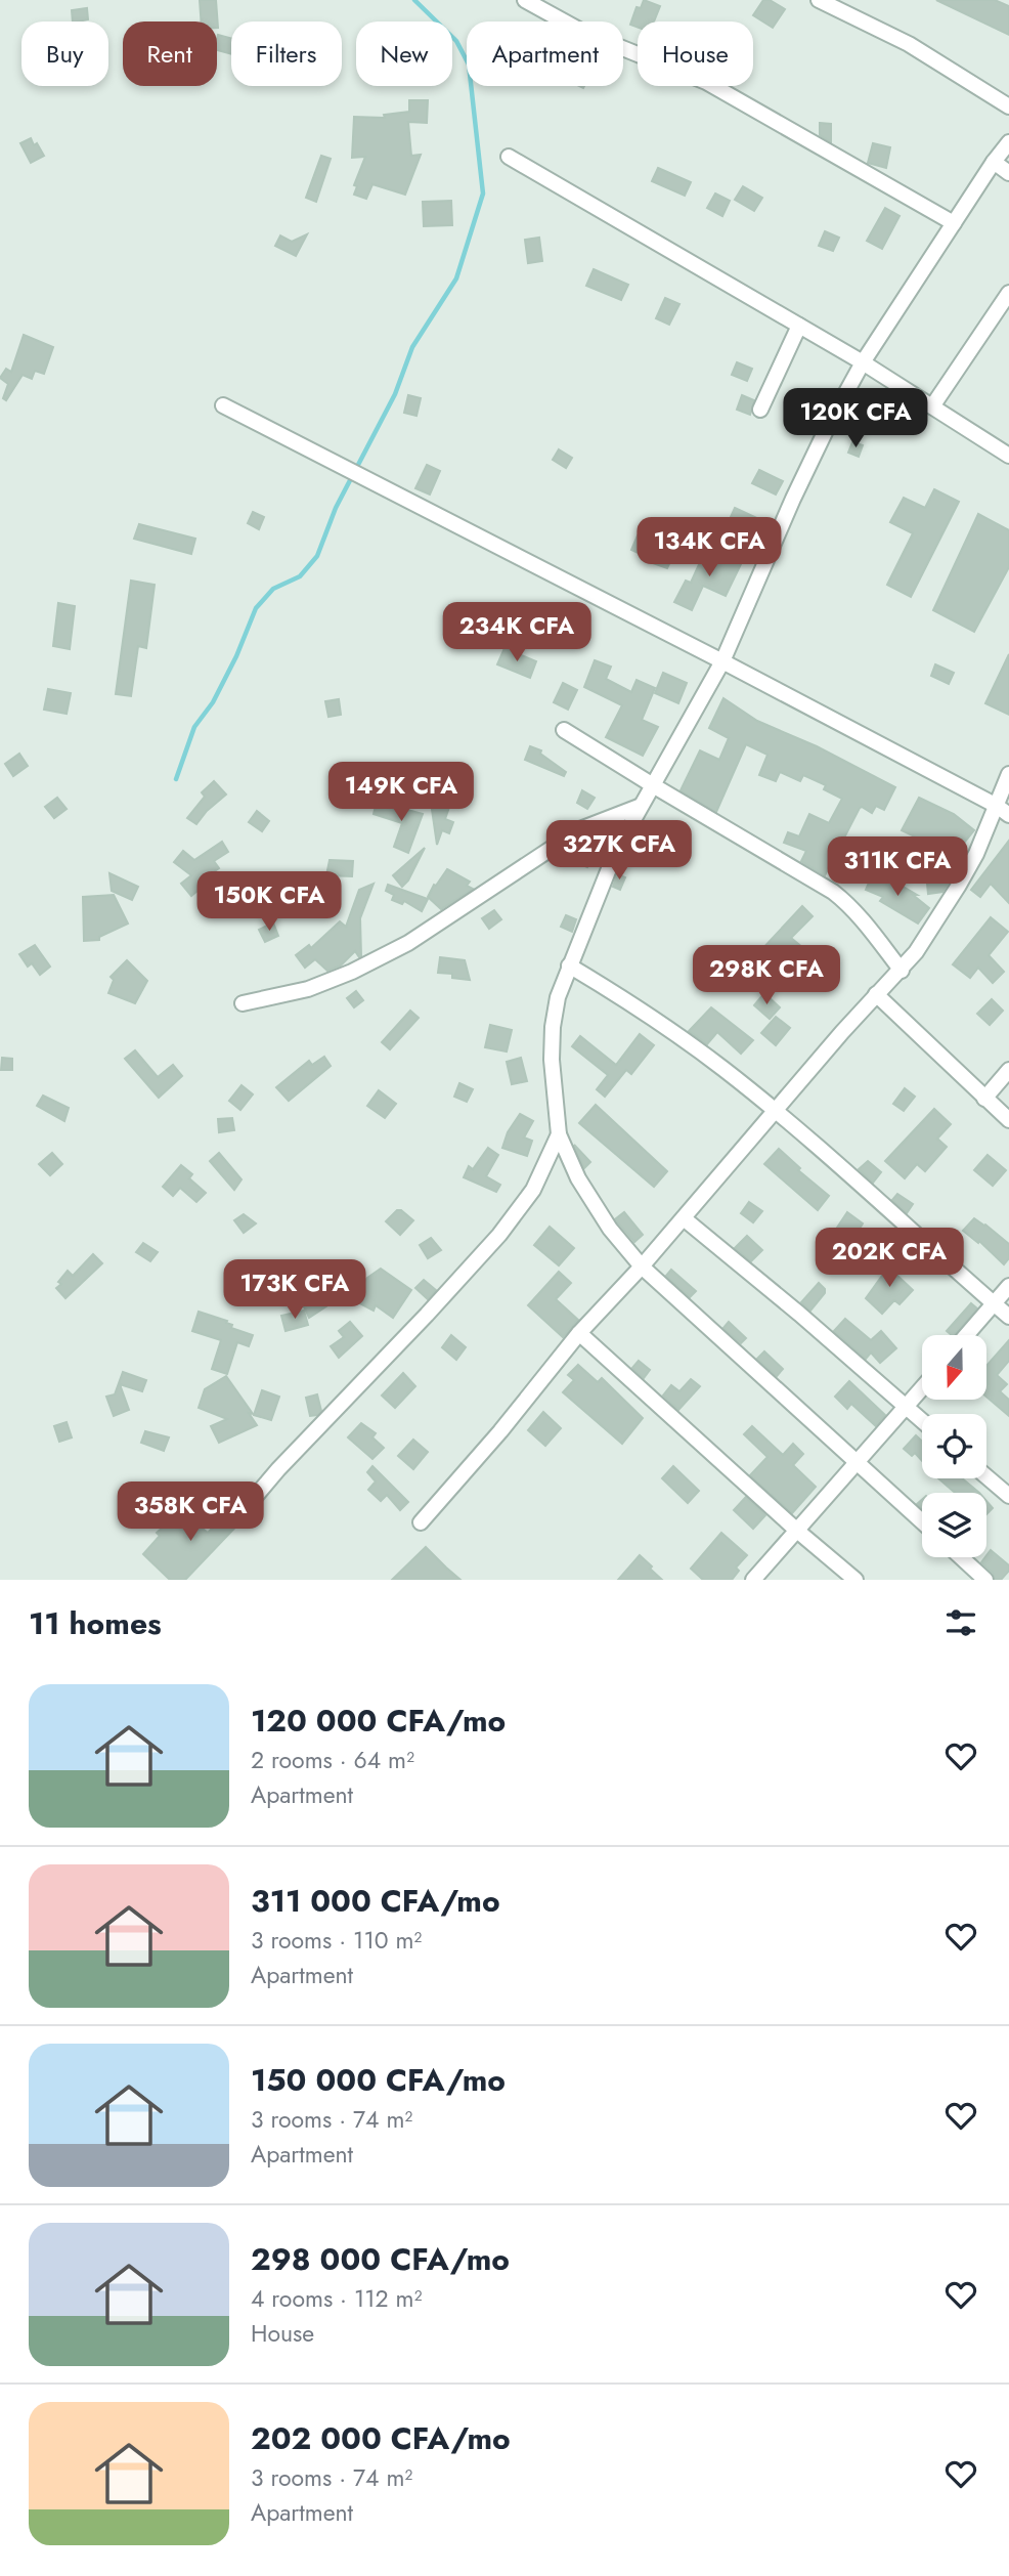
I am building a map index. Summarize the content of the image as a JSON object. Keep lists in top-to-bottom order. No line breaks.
{"north":"bottom","page":{"chip":["Buy","Rent","Filters","New","Apartment","House"],"price":["120K CFA","134K CFA","234K CFA","149K CFA","327K CFA","311K CFA","150K CFA","298K CFA","202K CFA","173K CFA","358K CFA"],"heading":"11 homes","list":[{"name":"120 000 CFA/mo","note":"2 rooms · 64 m² · Apartment"},{"name":"311 000 CFA/mo","note":"3 rooms · 110 m² · Apartment"},{"name":"150 000 CFA/mo","note":"3 rooms · 74 m² · Apartment"},{"name":"298 000 CFA/mo","note":"4 rooms · 112 m² · House"},{"name":"202 000 CFA/mo","note":"3 rooms · 74 m² · Apartment"}]}}
